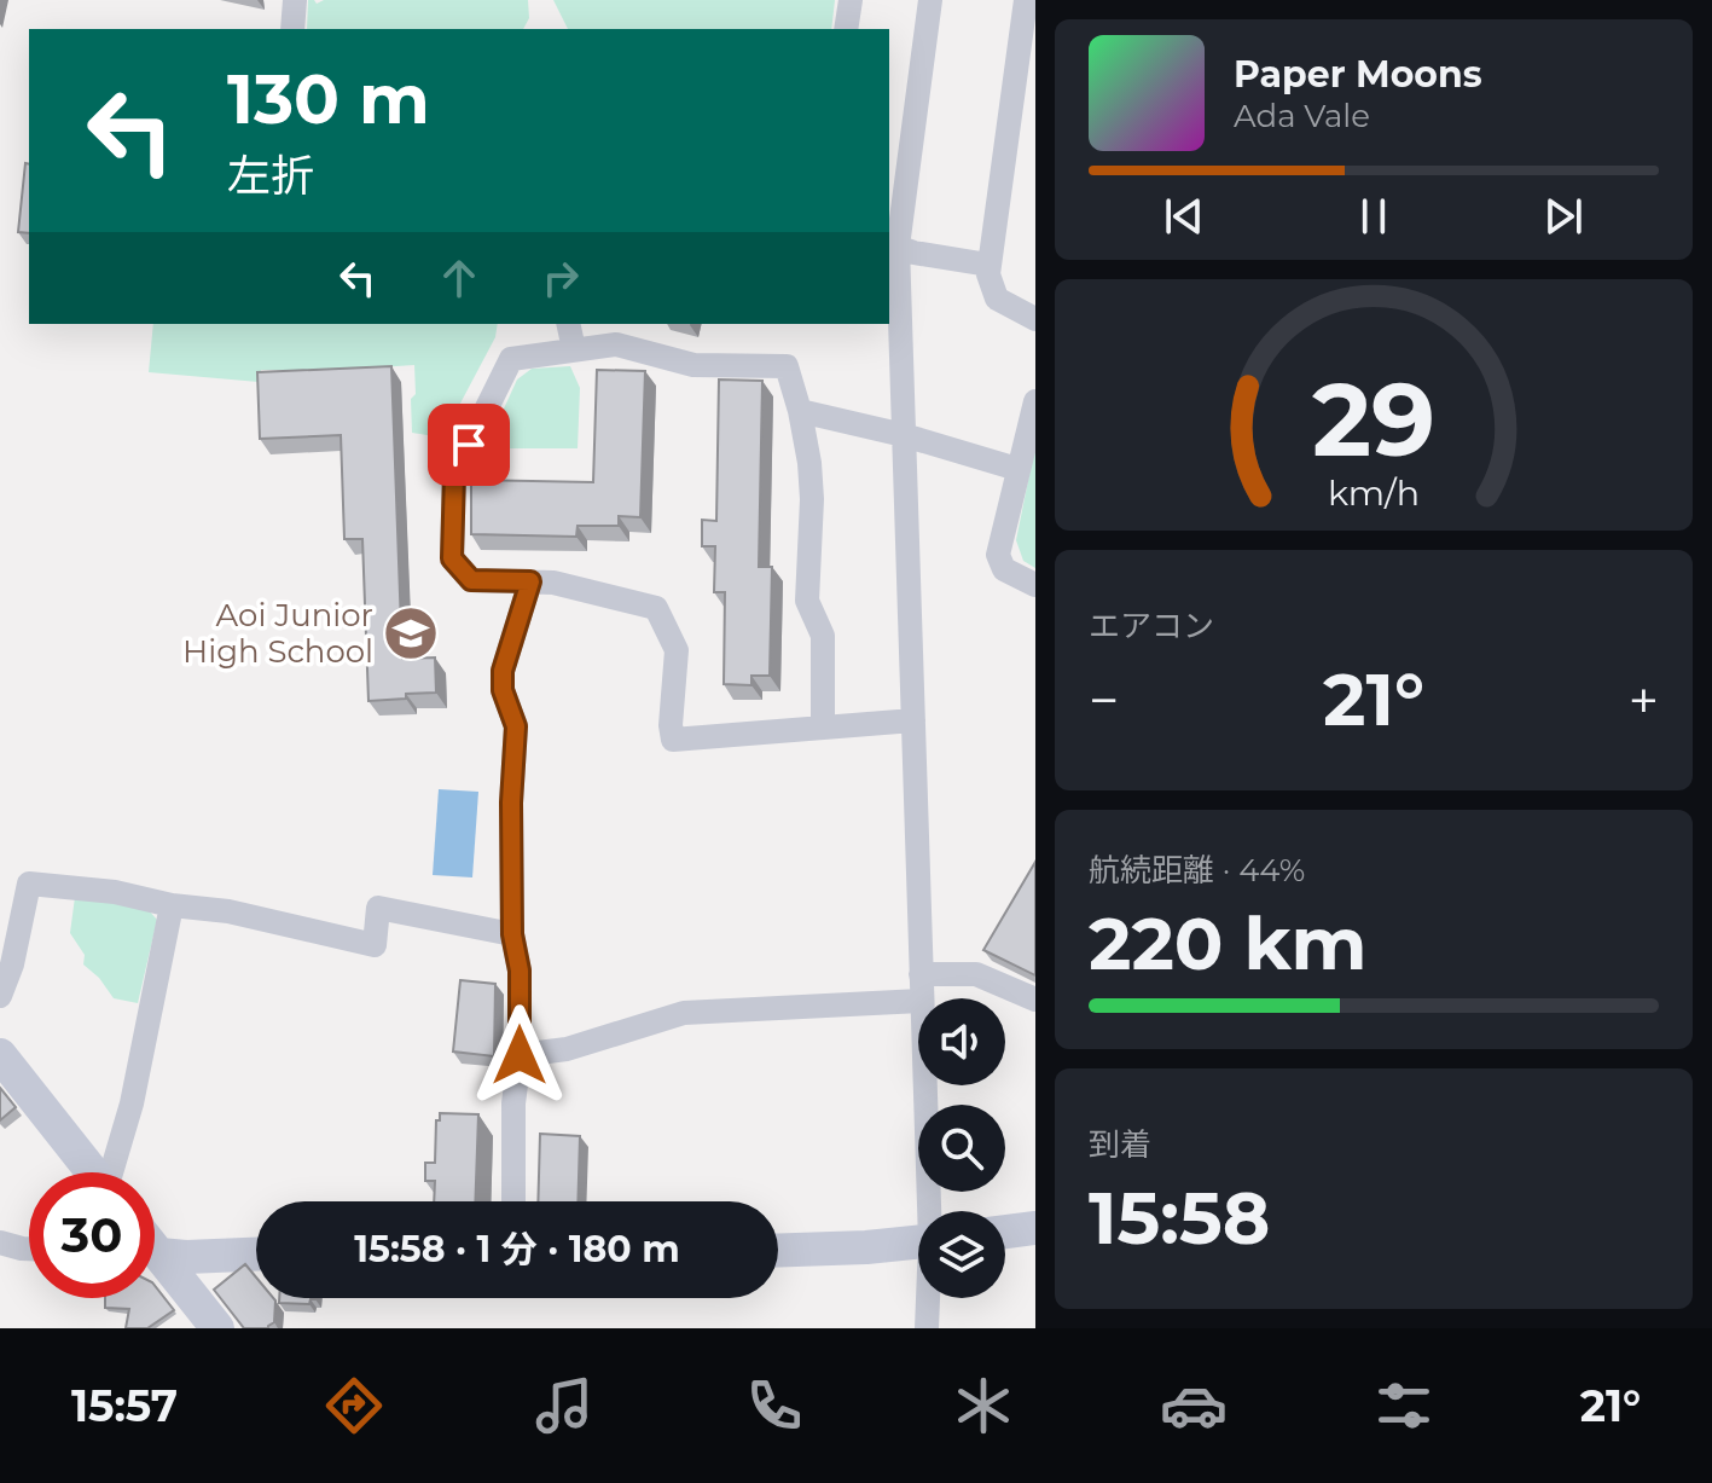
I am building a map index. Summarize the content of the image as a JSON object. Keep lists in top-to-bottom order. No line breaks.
{"places":{"school or university":["Aoi Junior High School"]},"page":{"turn":["130 m","左折"],"song":["Paper Moons","Ada Vale"],"tile":["エアコン",["航続距離 · 44%","220 km"],["到着","15:58"]],"heat":["−","21°","+"],"limit":"30","trip":"15:58 · 1 分 · 180 m","tabs":["15:57","21°"],"gauge":["29","km/h"]}}
